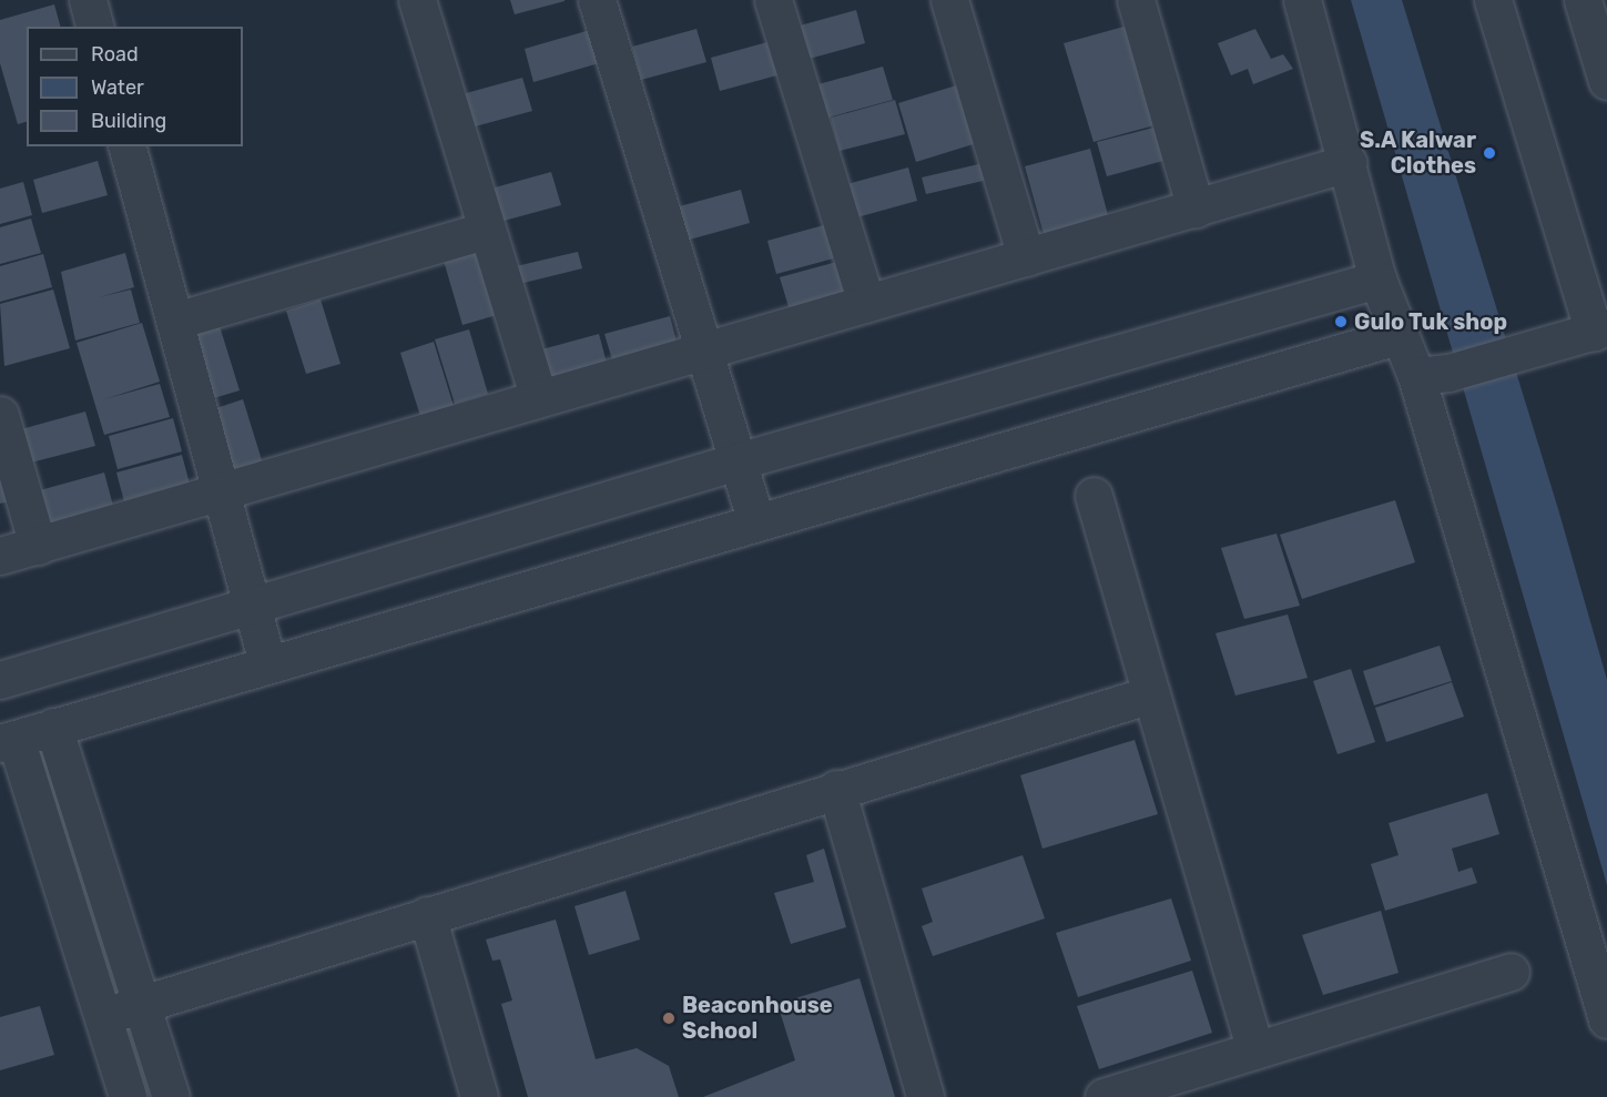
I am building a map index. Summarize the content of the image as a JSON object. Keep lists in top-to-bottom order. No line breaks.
{"places":["S.A Kalwar Clothes","Gulo Tuk shop","Beaconhouse School"],"legend":["Road","Water","Building"]}
